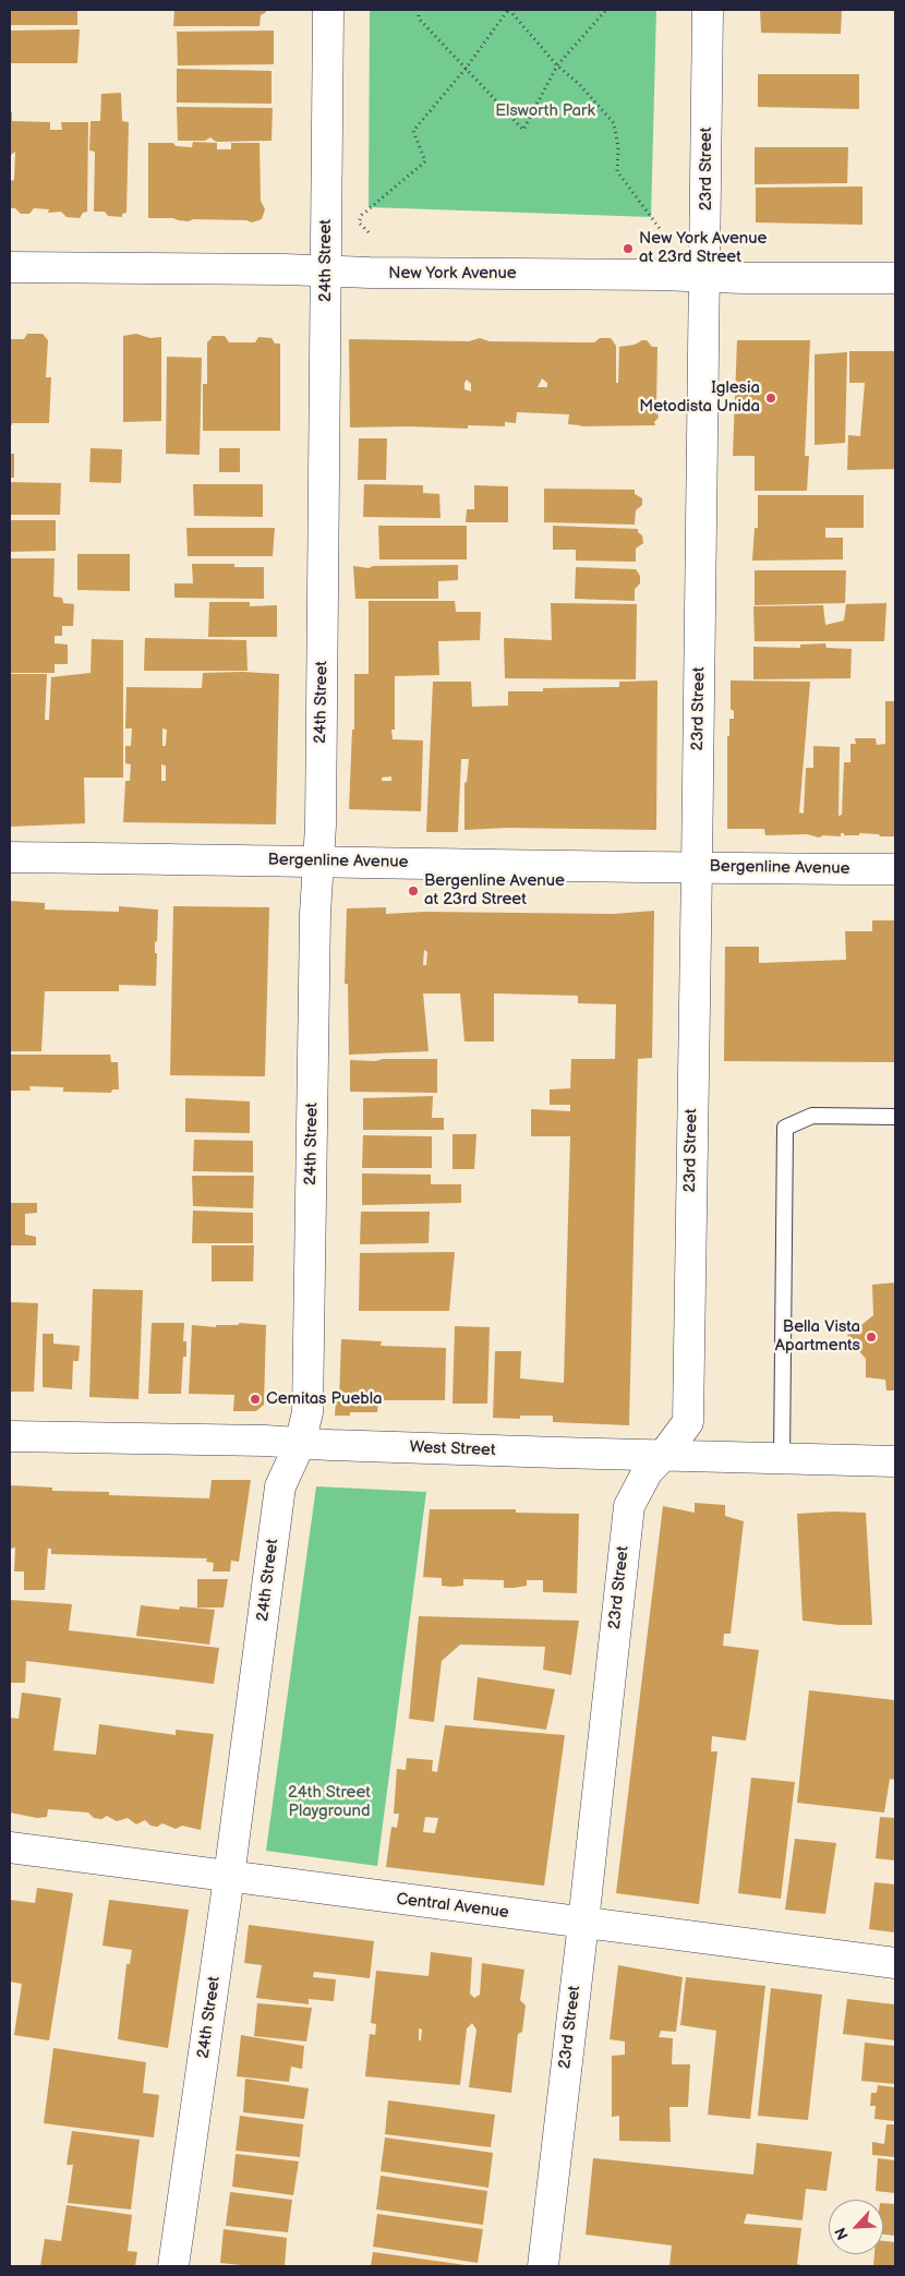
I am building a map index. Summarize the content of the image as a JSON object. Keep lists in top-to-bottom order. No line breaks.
{"streets":{"street":["23rd Street","24th Street","New York Avenue","Bergenline Avenue","West Street","Central Avenue"]},"crossings":[["23rd Street","New York Avenue"],["23rd Street","Bergenline Avenue"],["23rd Street","West Street"],["23rd Street","Central Avenue"],["24th Street","New York Avenue"],["24th Street","Bergenline Avenue"],["24th Street","West Street"],["24th Street","Central Avenue"]],"parks":["Elsworth Park","24th Street Playground"],"places":["New York Avenue at 23rd Street","Iglesia Metodista Unida","Bergenline Avenue at 23rd Street","Bella Vista Apartments","Cemitas Puebla"],"north":"bottom left"}
